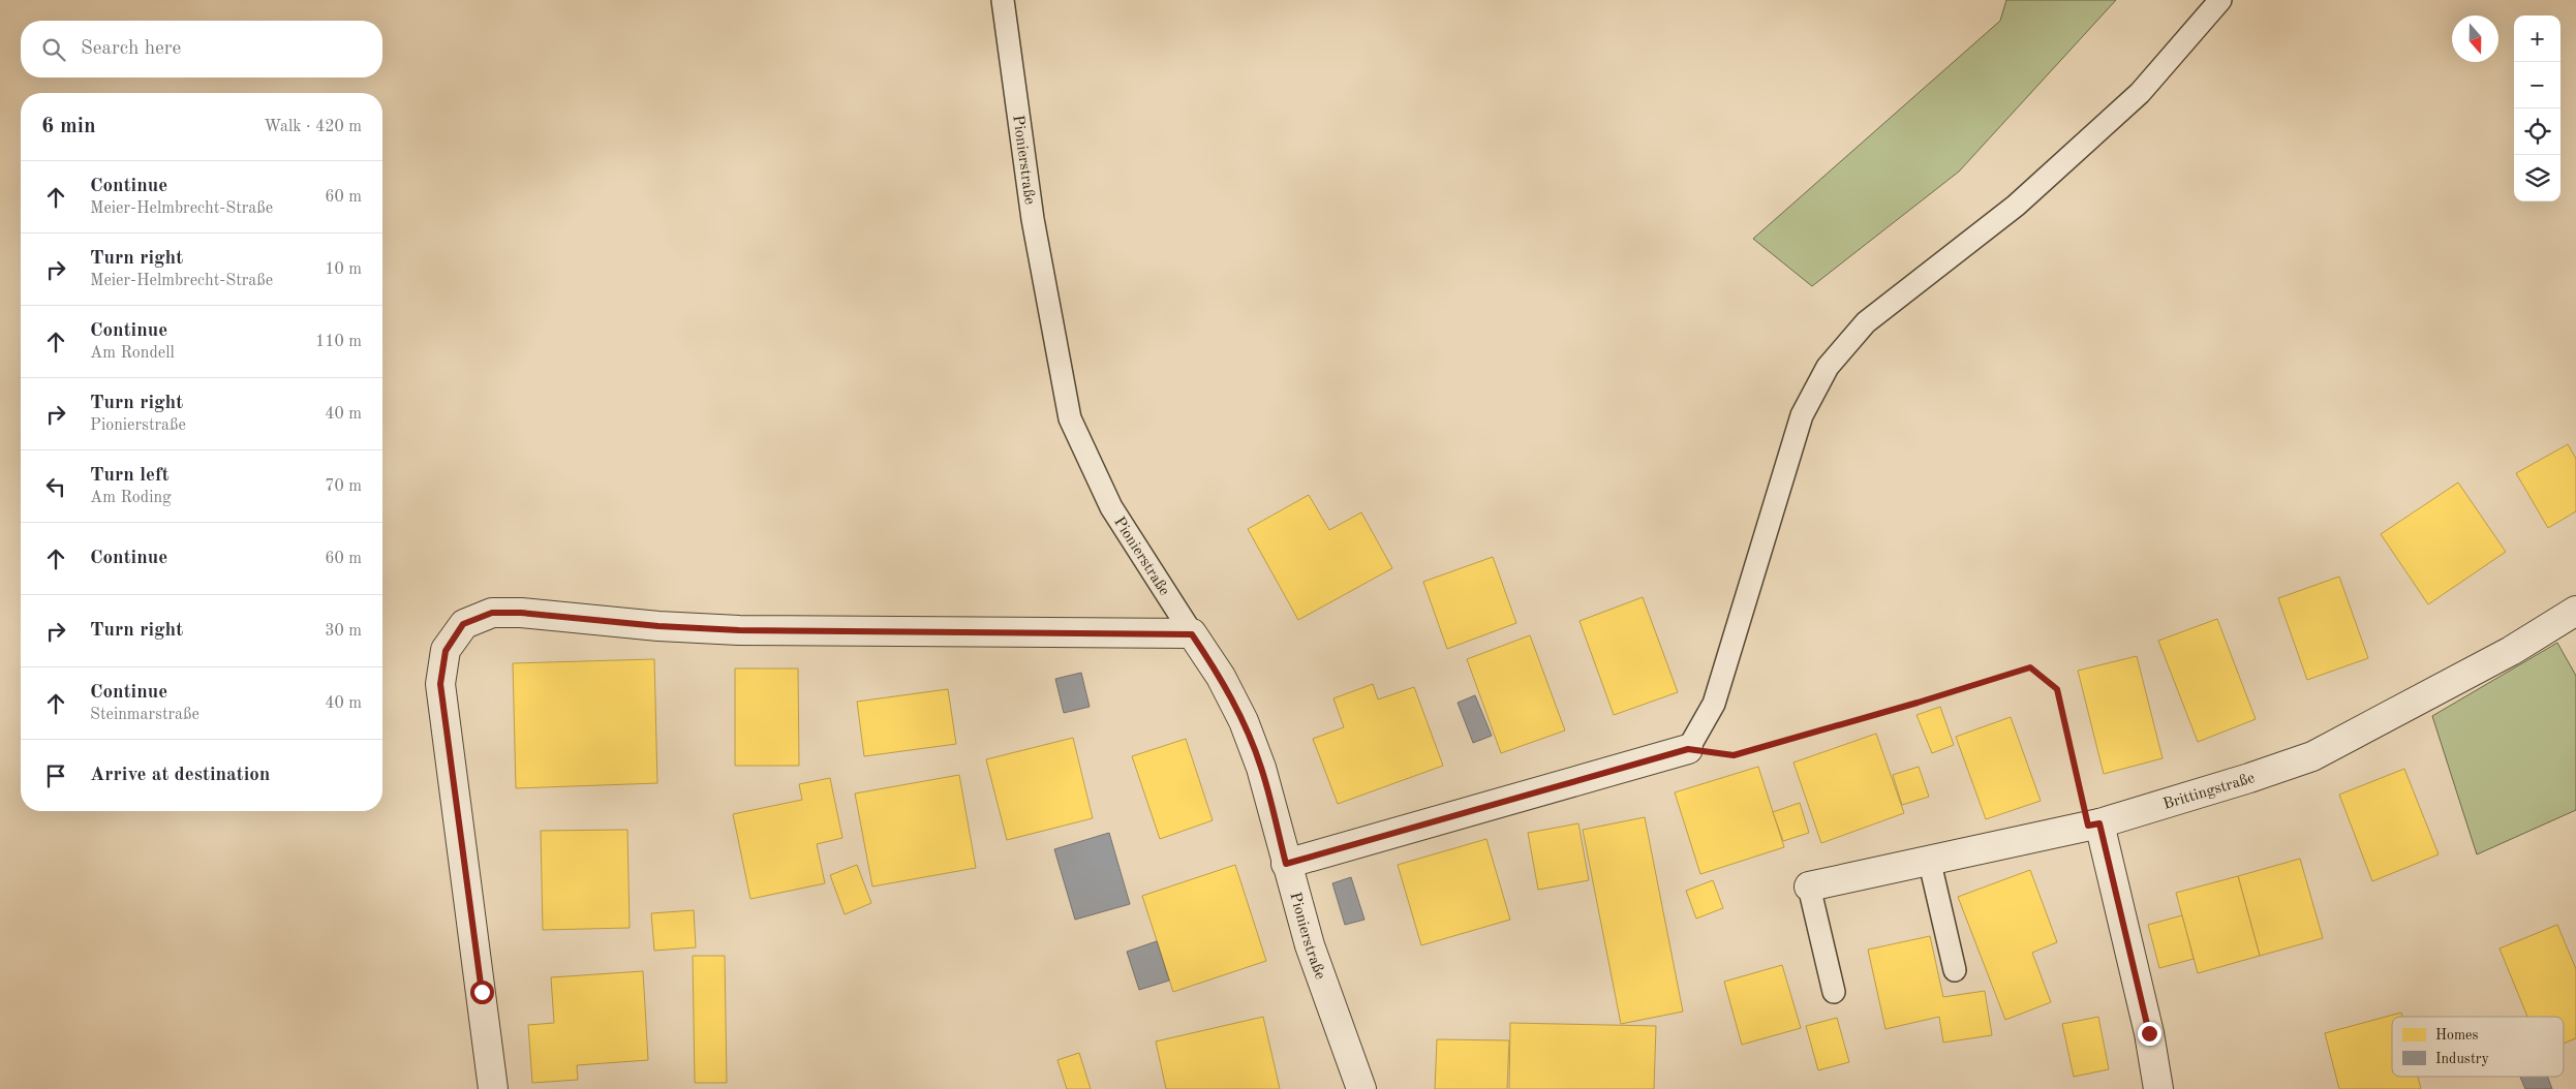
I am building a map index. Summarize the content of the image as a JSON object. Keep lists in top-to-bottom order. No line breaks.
{"streets":{"street":["Pionierstraße","Brittingstraße"]},"legend":["Homes","Industry"],"north":"bottom","page":{"map_buttons":["+","−"],"search":"Search here","heading":["6 min","Walk · 420 m"],"list":[["Continue","Meier-Helmbrecht-Straße","60 m"],["Turn right","Meier-Helmbrecht-Straße","10 m"],["Continue","Am Rondell","110 m"],["Turn right","Pionierstraße","40 m"],["Turn left","Am Roding","70 m"],["Continue","60 m"],["Turn right","30 m"],["Continue","Steinmarstraße","40 m"],"Arrive at destination"]}}
